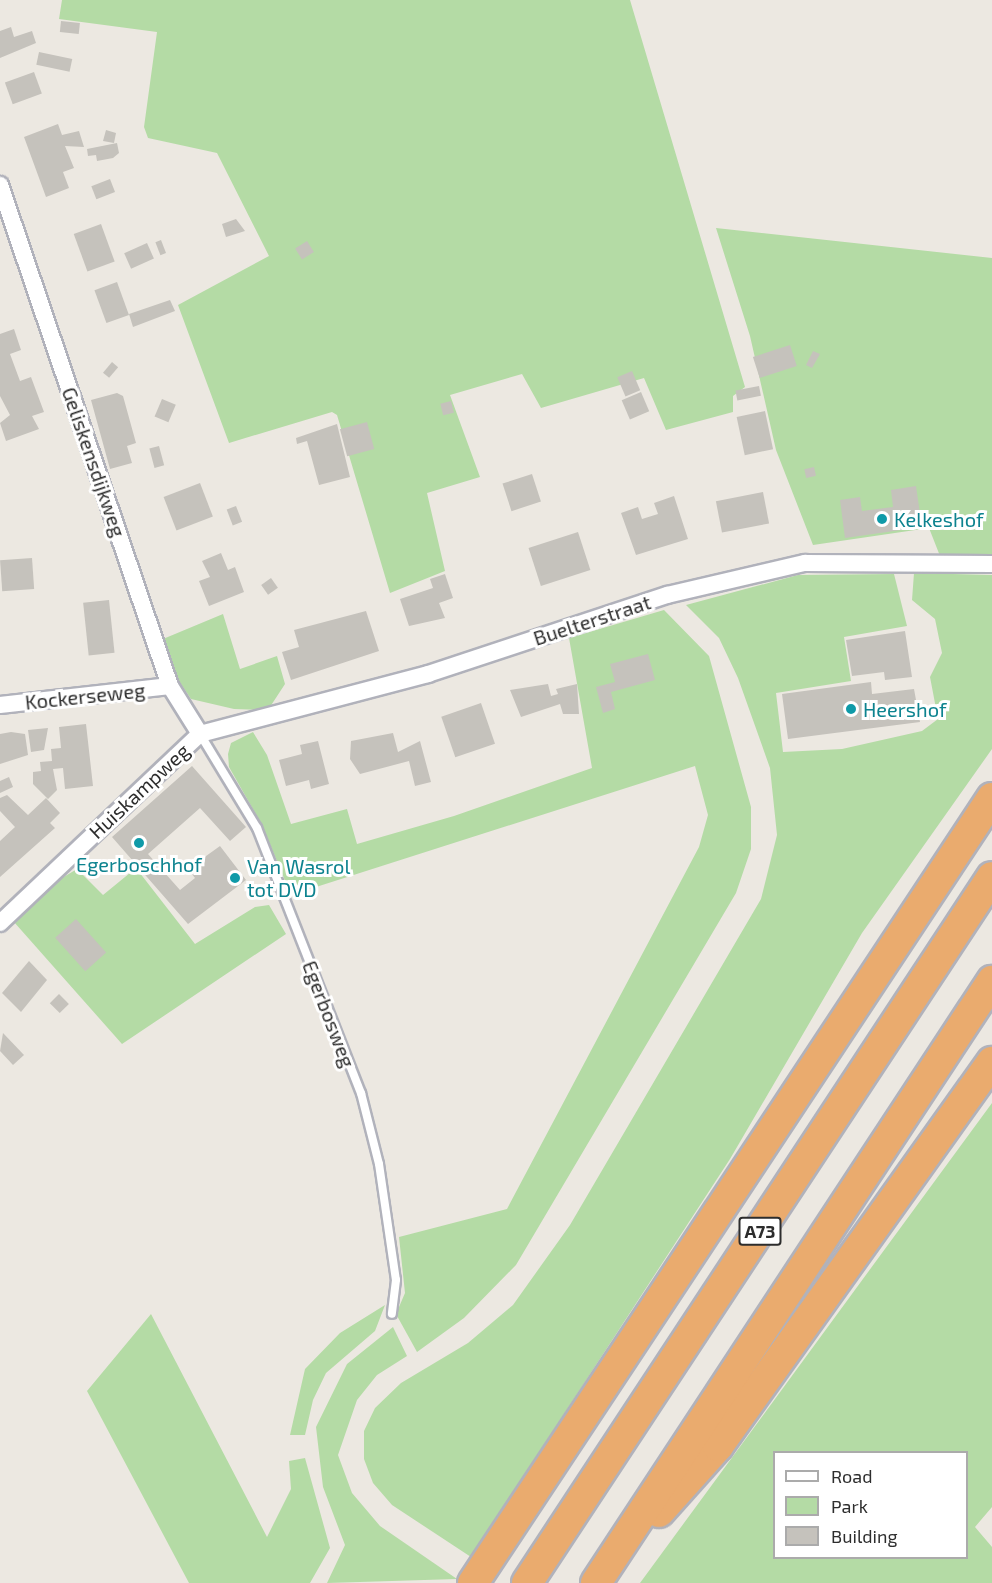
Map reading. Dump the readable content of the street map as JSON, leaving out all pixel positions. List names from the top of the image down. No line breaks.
{"streets":{"highway":["A73"],"street":["Geliskensdijkweg","Buelterstraat","Kockerseweg","Huiskampweg"],"lane":["Egerbosweg"]},"crossings":[["Geliskensdijkweg","Buelterstraat"],["Geliskensdijkweg","Kockerseweg"],["Geliskensdijkweg","Huiskampweg"],["Geliskensdijkweg","Egerbosweg"],["Buelterstraat","Huiskampweg"],["Buelterstraat","Egerbosweg"],["Huiskampweg","Egerbosweg"]],"places":["Kelkeshof","Heershof","Egerboschhof","Van Wasrol tot DVD"],"legend":["Road","Park","Building"]}
